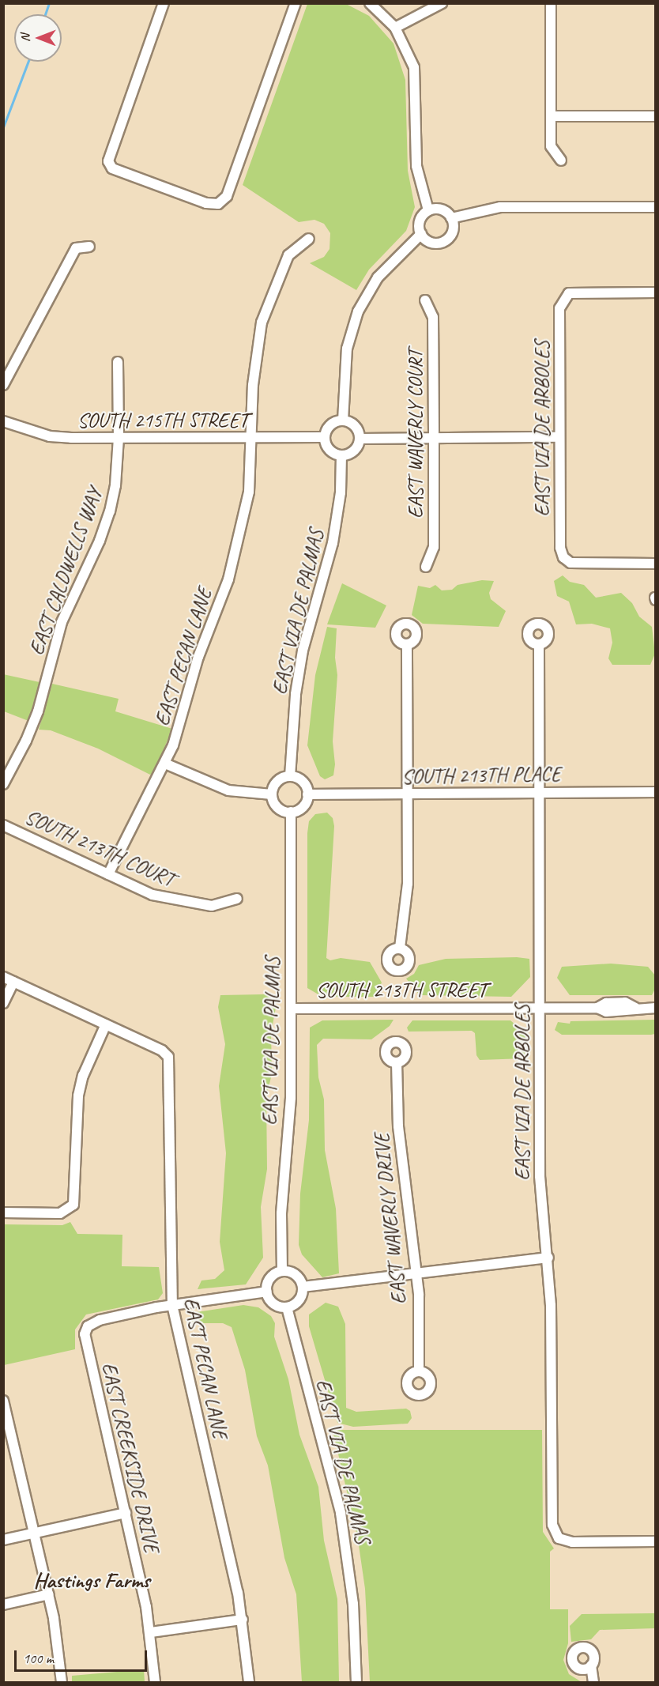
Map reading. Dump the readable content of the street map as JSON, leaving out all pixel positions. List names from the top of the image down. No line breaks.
{"streets":{"street":["SOUTH 215TH STREET","EAST VIA DE ARBOLES","EAST WAVERLY COURT","EAST CALDWELLS WAY","EAST VIA DE PALMAS","EAST PECAN LANE","SOUTH 213TH PLACE","SOUTH 213TH COURT","SOUTH 213TH STREET","EAST WAVERLY DRIVE","EAST CREEKSIDE DRIVE"]},"crossings":[["SOUTH 215TH STREET","EAST CALDWELLS WAY"],["SOUTH 215TH STREET","EAST VIA DE PALMAS"],["SOUTH 215TH STREET","EAST PECAN LANE"],["EAST VIA DE ARBOLES","SOUTH 213TH PLACE"],["EAST VIA DE ARBOLES","SOUTH 213TH STREET"],["EAST VIA DE PALMAS","SOUTH 213TH PLACE"],["EAST VIA DE PALMAS","SOUTH 213TH STREET"],["EAST PECAN LANE","SOUTH 213TH COURT"],["EAST PECAN LANE","EAST CREEKSIDE DRIVE"]],"districts":["Hastings Farms"],"scale_bar":"100 m","north":"left"}
